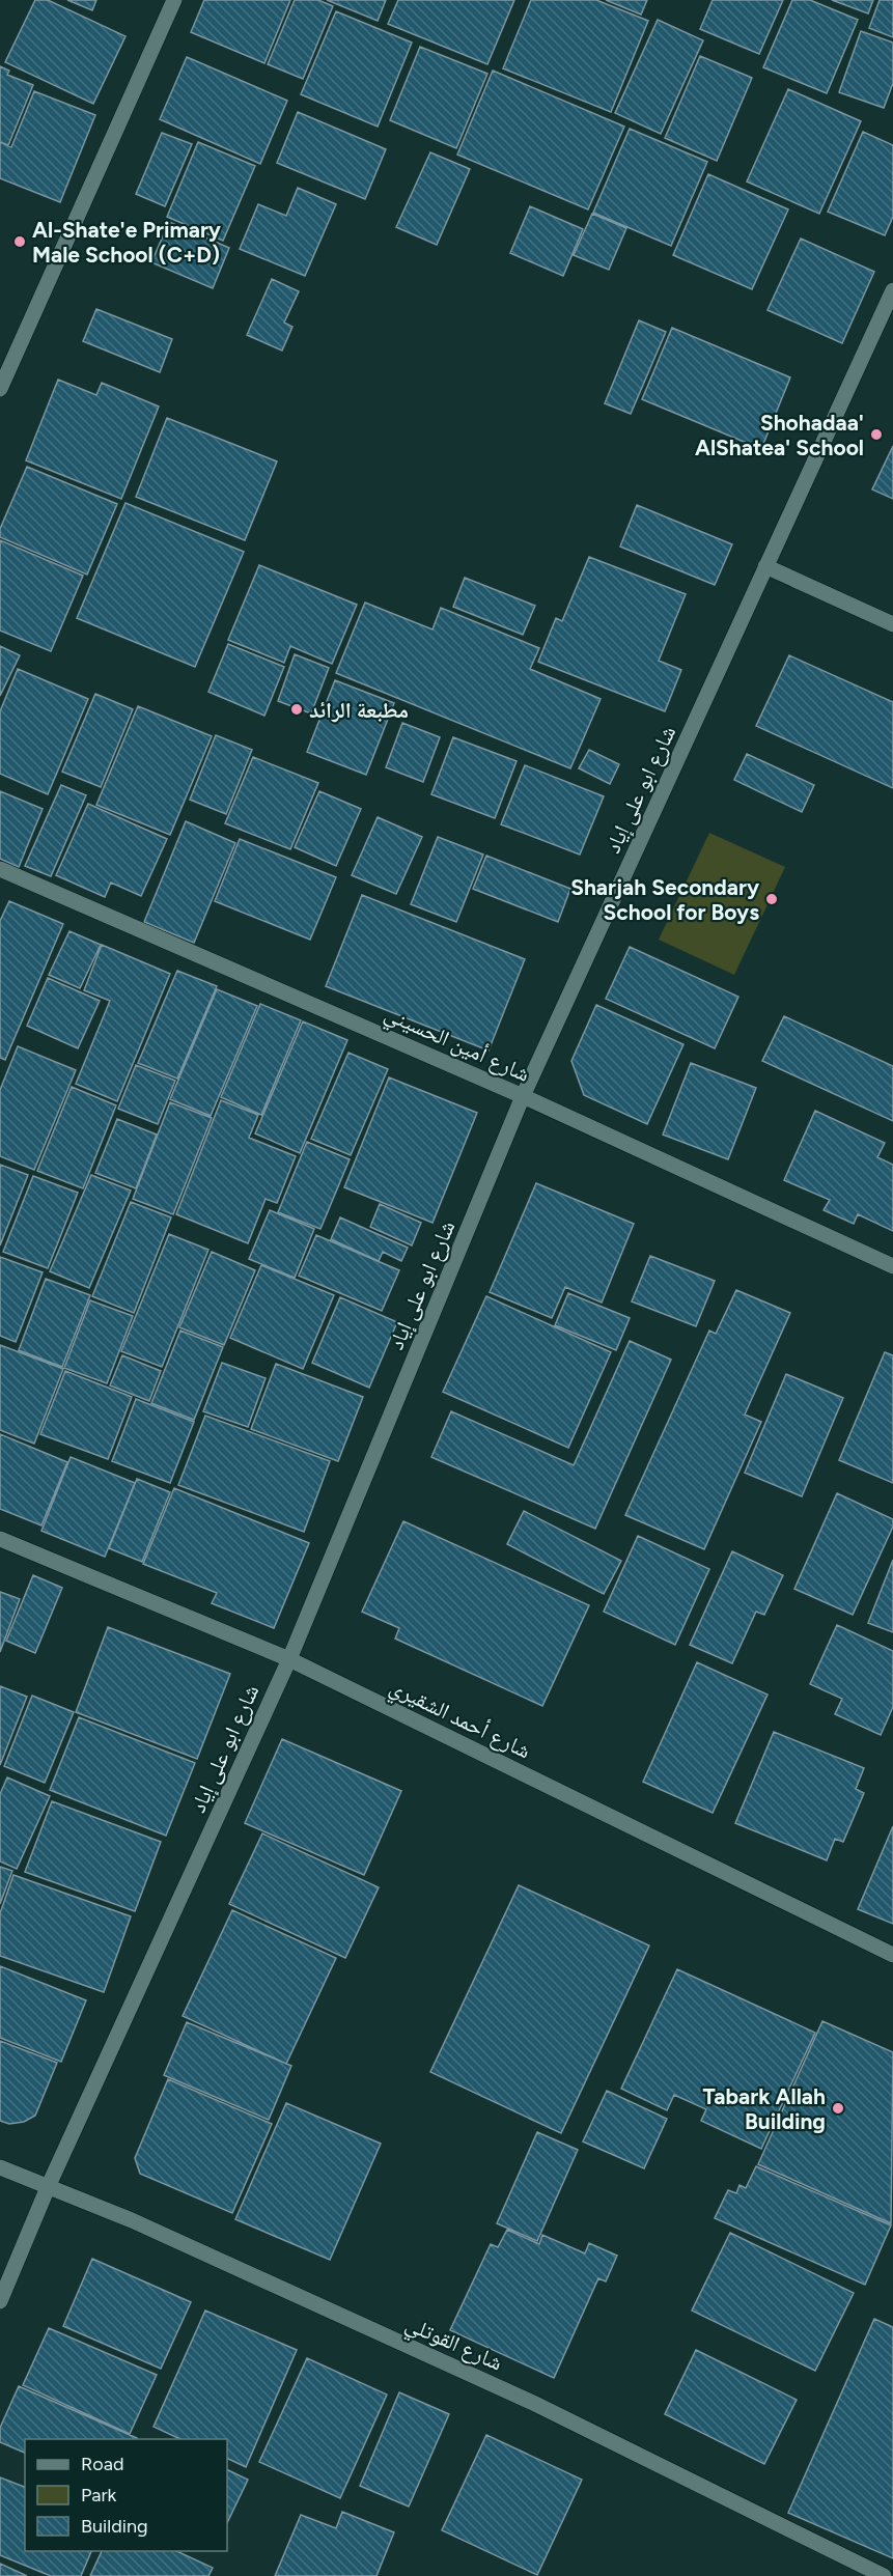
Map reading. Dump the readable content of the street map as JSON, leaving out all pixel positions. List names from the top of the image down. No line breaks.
{"streets":{"street":["شارع ابو على إياد","شارع أمين الحسيني","شارع أحمد الشقيري","شارع القوتلي"]},"crossings":[["شارع ابو على إياد","شارع أمين الحسيني"],["شارع ابو على إياد","شارع أحمد الشقيري"],["شارع ابو على إياد","شارع القوتلي"]],"places":["Al-Shate'e Primary Male School (C+D)","Shohadaa' AlShatea' School","مطبعة الرائد","Sharjah Secondary School for Boys","Tabark Allah Building"],"legend":["Road","Park","Building"]}
